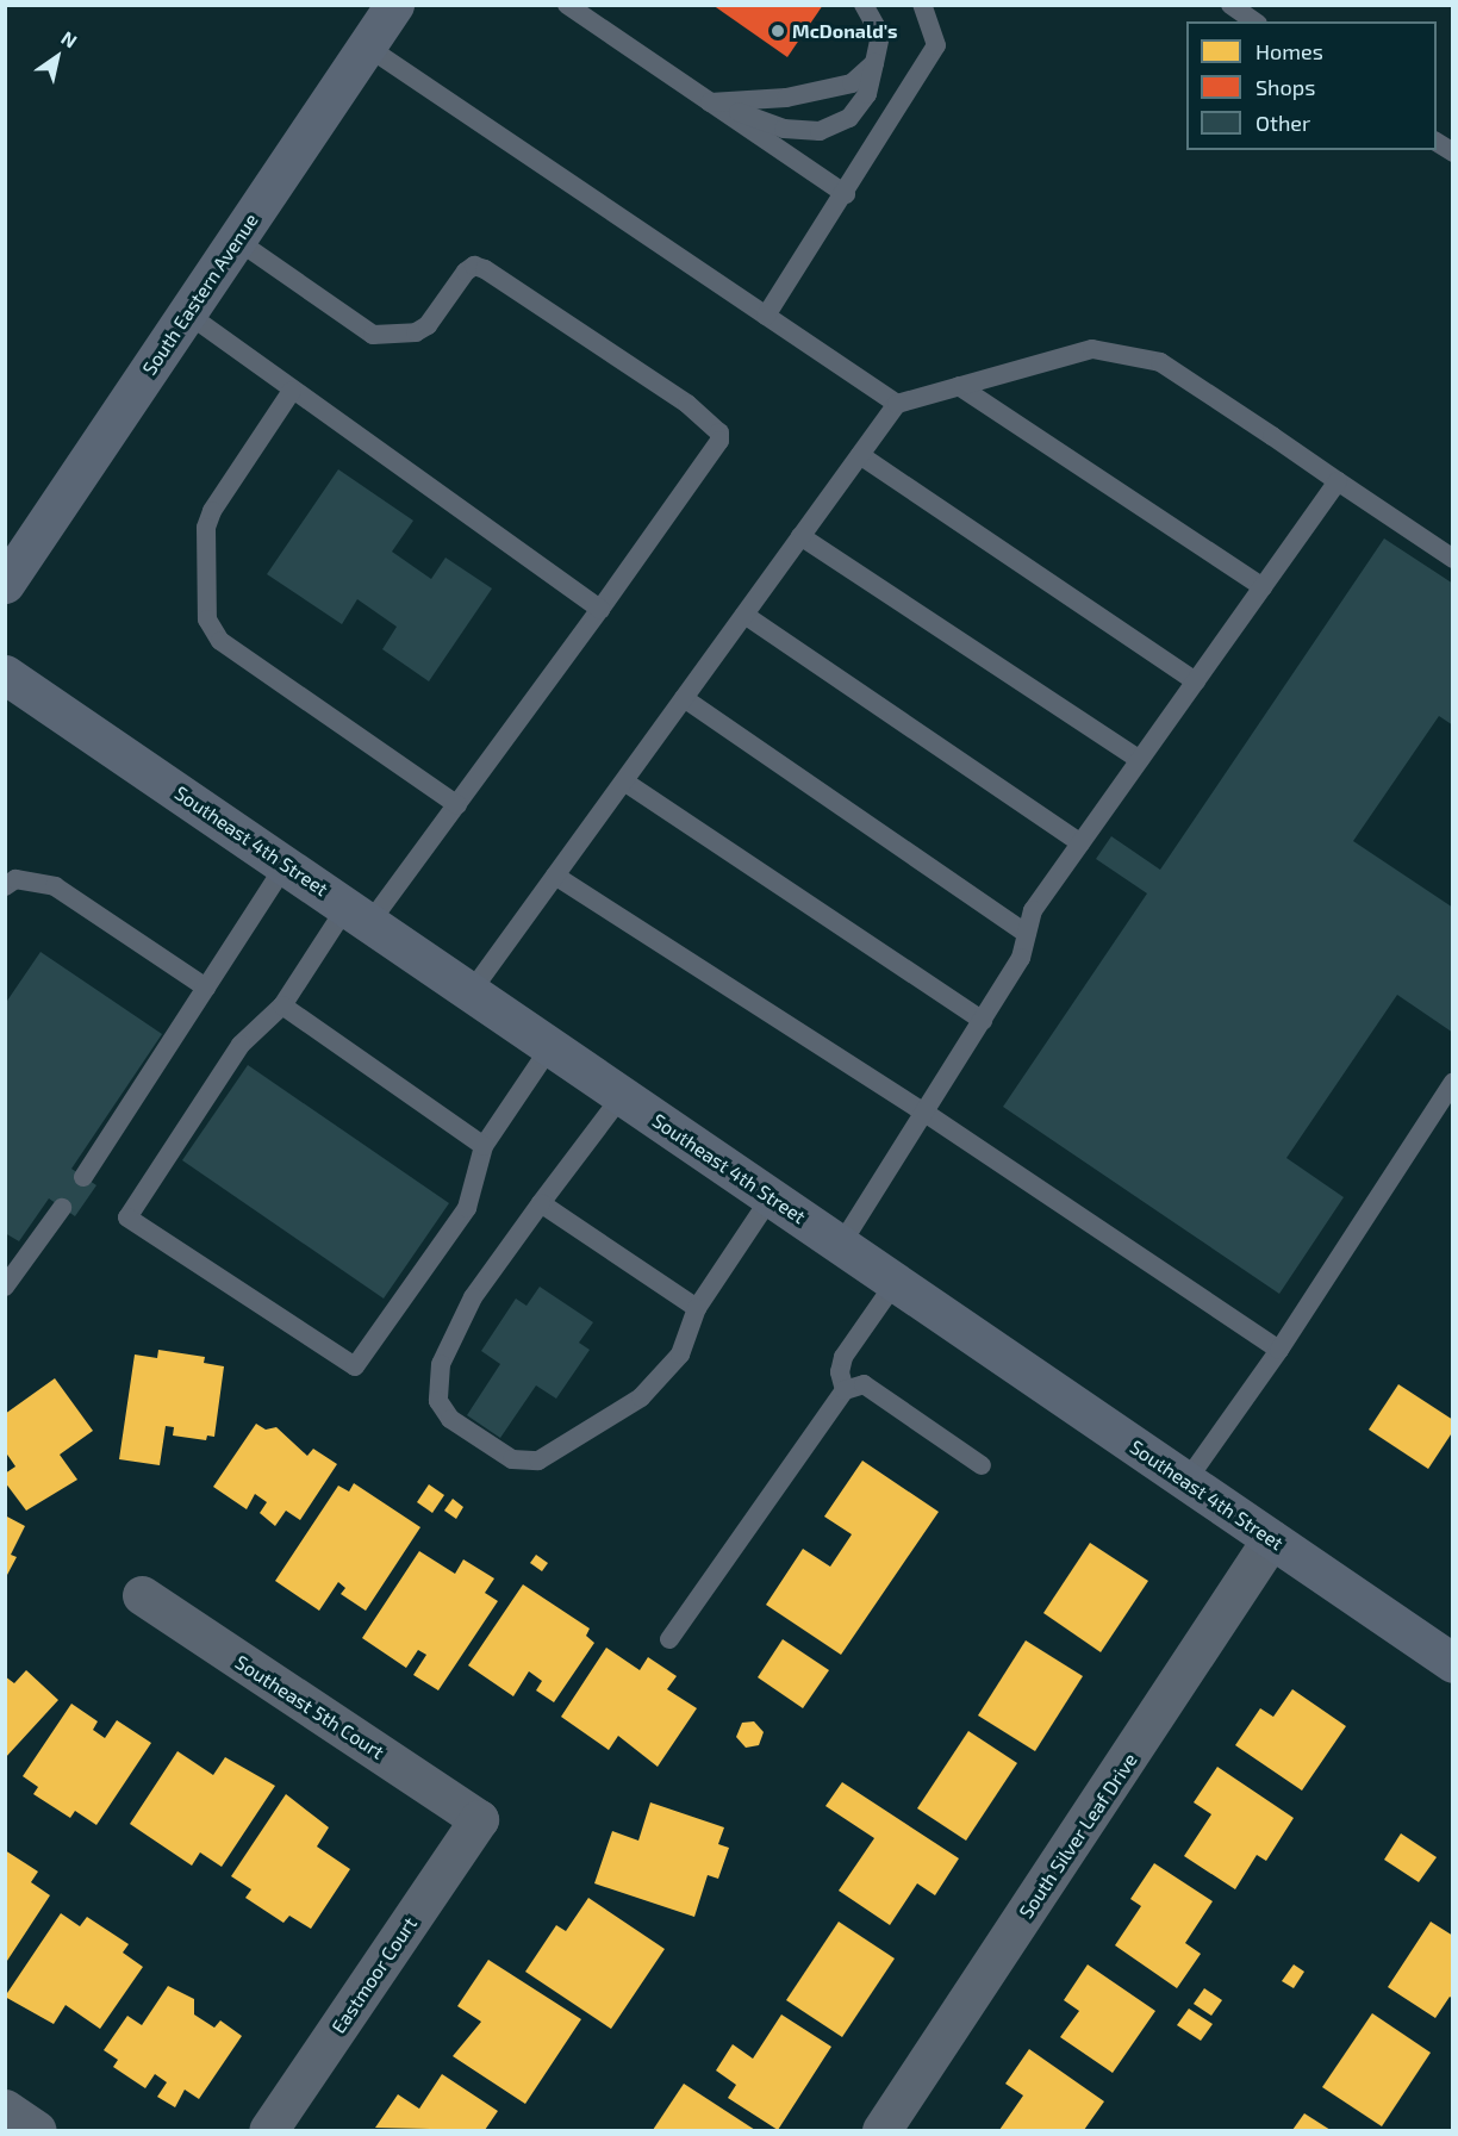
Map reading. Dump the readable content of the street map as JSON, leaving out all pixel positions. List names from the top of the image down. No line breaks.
{"streets":{"main road":["South Eastern Avenue","Southeast 4th Street"],"street":["Southeast 5th Court","South Silver Leaf Drive","Eastmoor Court"]},"crossings":[["Southeast 4th Street","South Silver Leaf Drive"],["Southeast 5th Court","Eastmoor Court"]],"places":["McDonald's"],"legend":["Homes","Shops","Other"],"north":"top right"}
